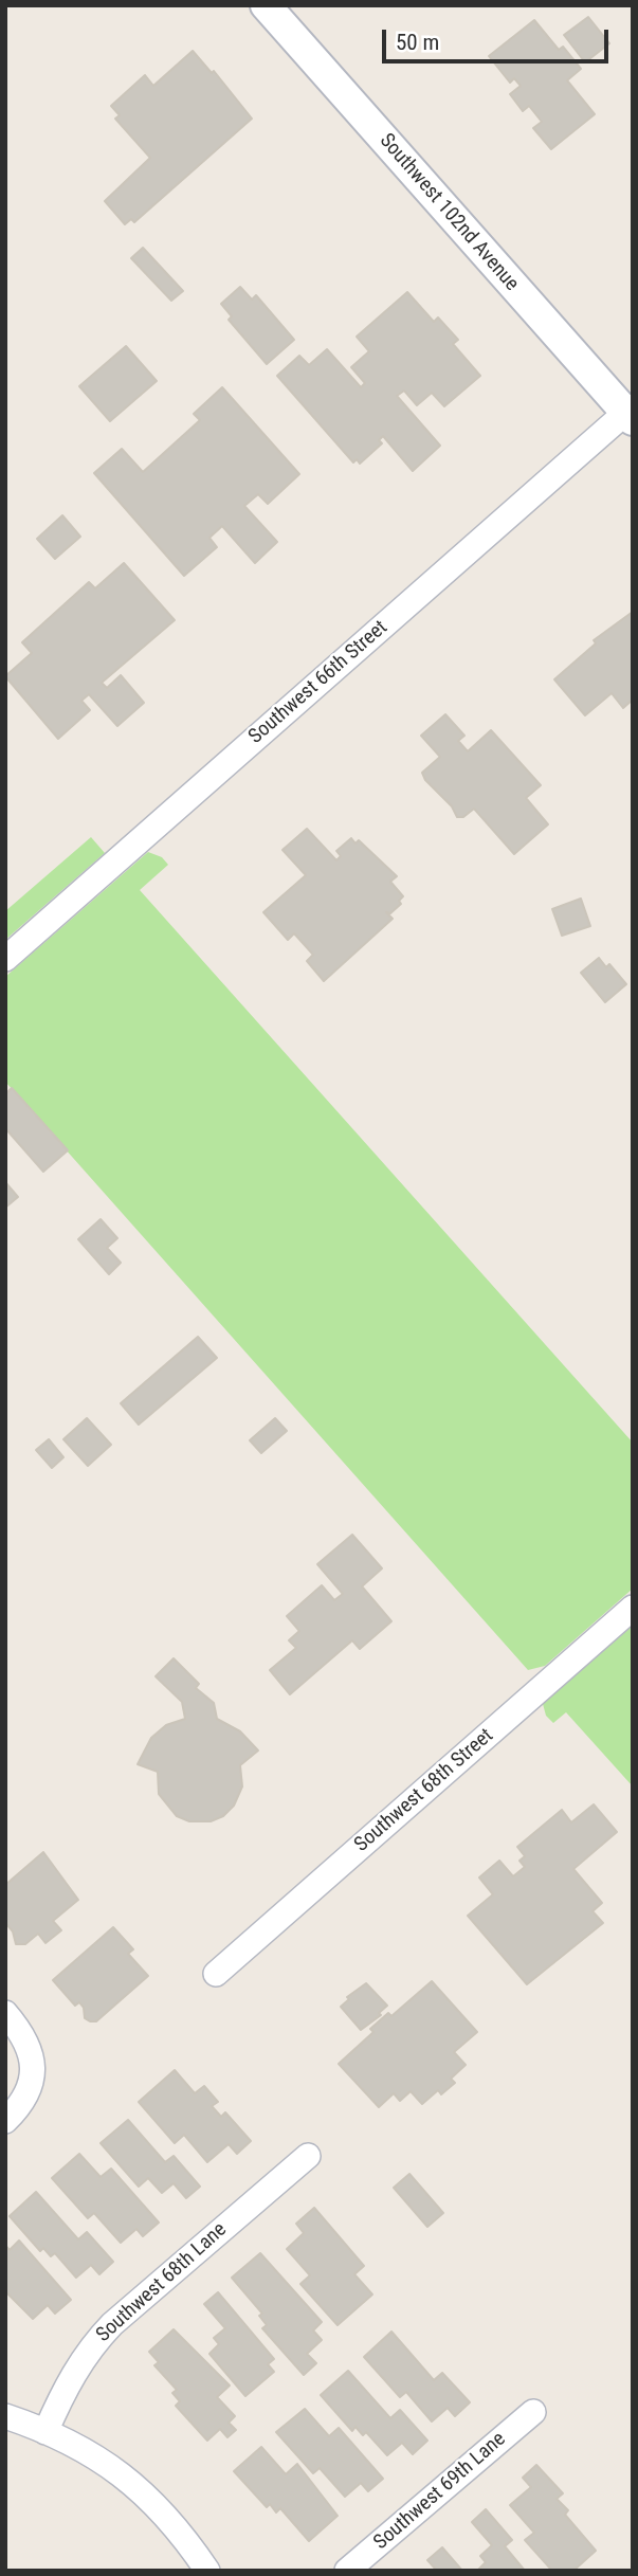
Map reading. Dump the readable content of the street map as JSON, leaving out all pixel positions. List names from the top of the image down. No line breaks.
{"streets":{"street":["Southwest 102nd Avenue","Southwest 66th Street","Southwest 68th Street","Southwest 68th Lane","Southwest 69th Lane"]},"crossings":[["Southwest 102nd Avenue","Southwest 66th Street"]],"scale_bar":"50 m"}
